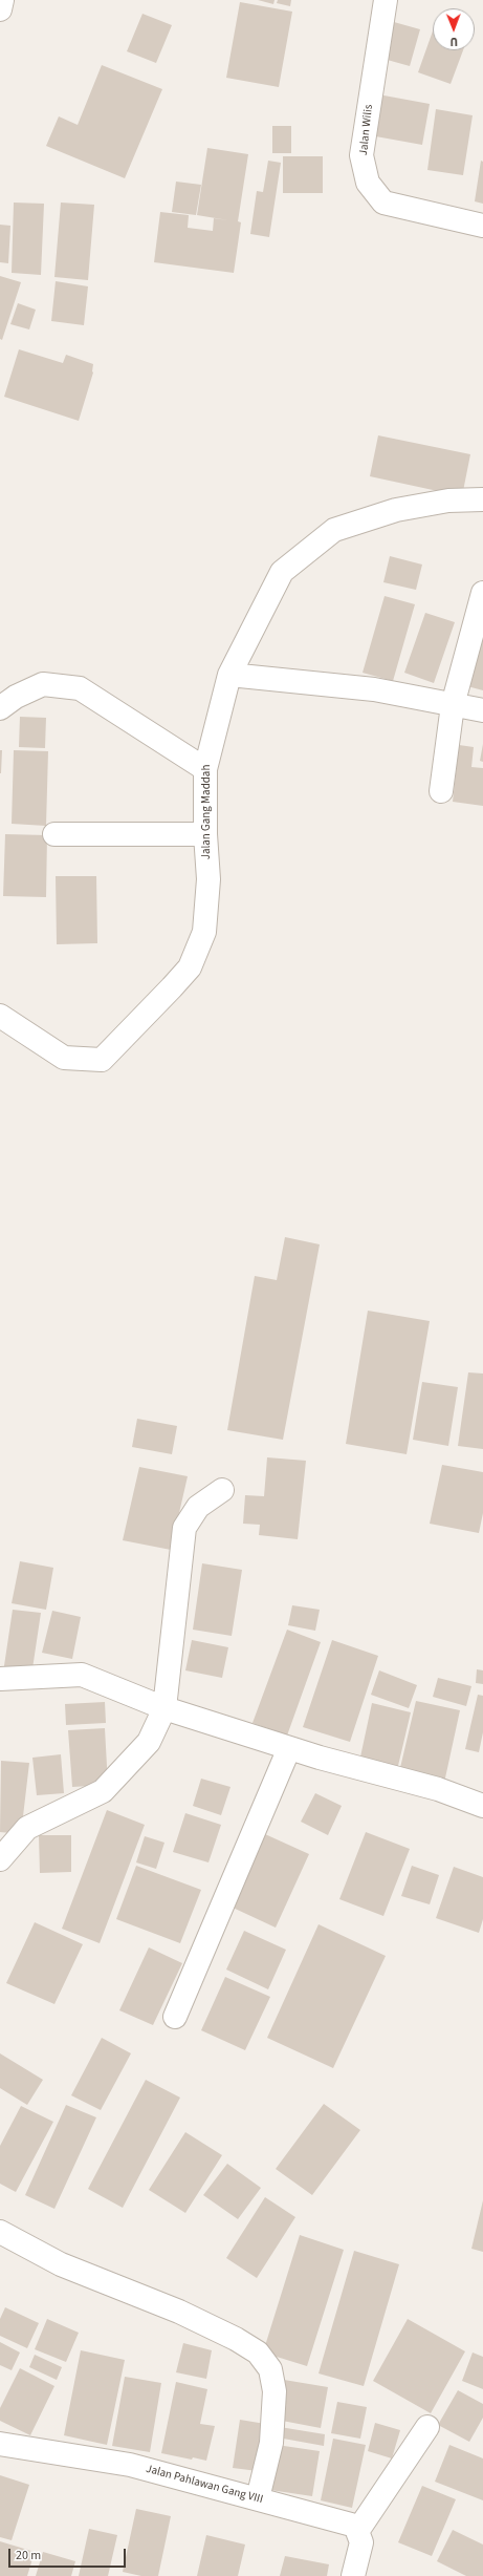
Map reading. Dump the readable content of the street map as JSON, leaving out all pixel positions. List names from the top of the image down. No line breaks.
{"streets":{"street":["Jalan Wilis","Jalan Gang Maddah","Jalan Pahlawan Gang VIII"]},"scale_bar":"20 m","north":"bottom"}
